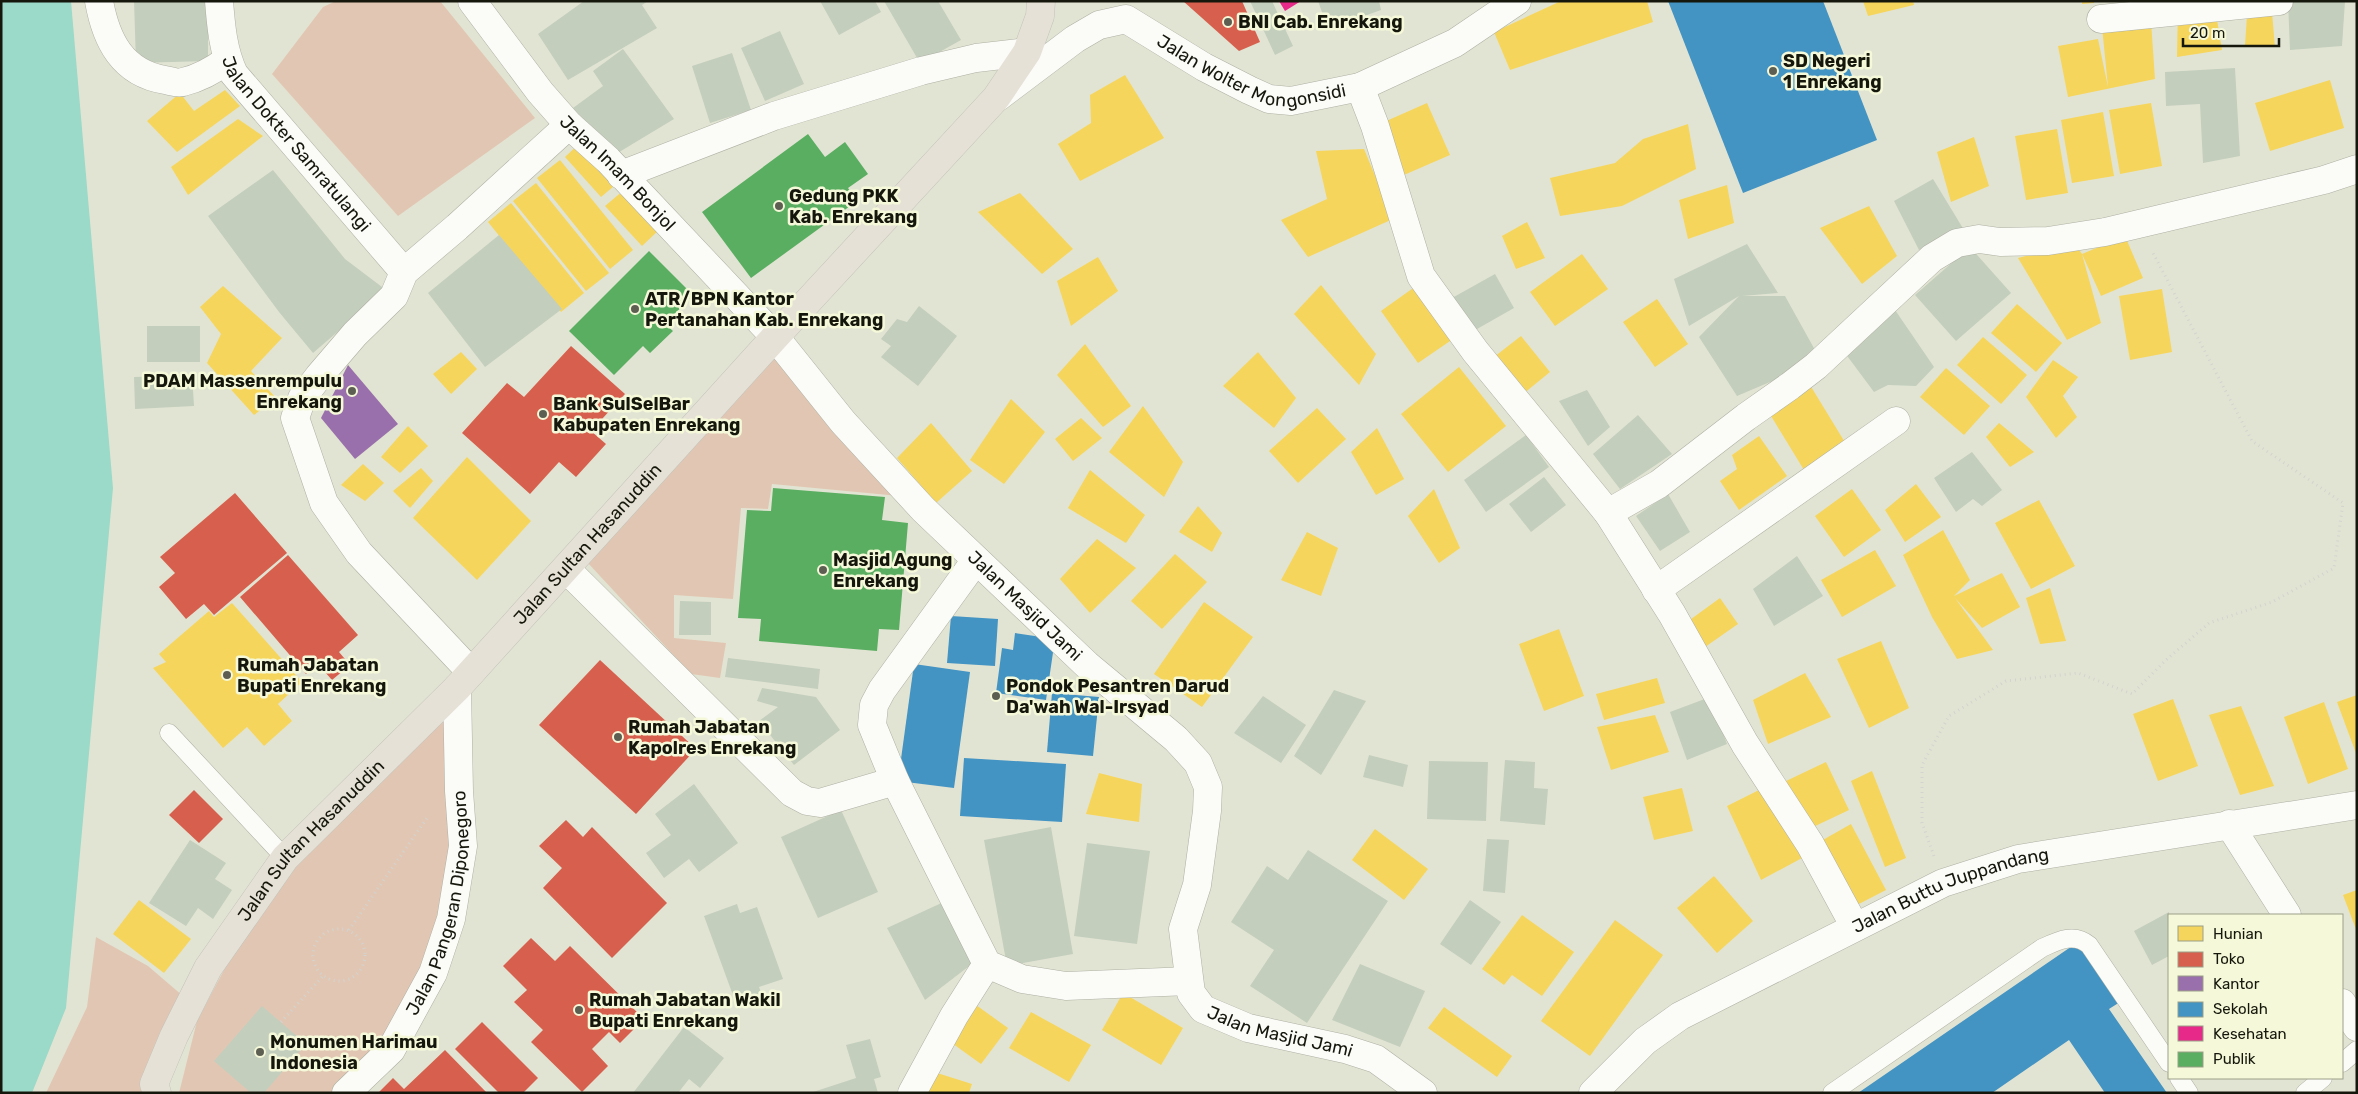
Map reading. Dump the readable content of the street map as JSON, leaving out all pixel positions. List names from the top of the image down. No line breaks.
{"streets":{"highway":["Jalan Sultan Hasanuddin"],"street":["Jalan Wolter Mongonsidi","Jalan Dokter Samratulangi","Jalan Imam Bonjol","Jalan Masjid Jami","Jalan Buttu Juppandang","Jalan Pangeran Diponegoro"]},"crossings":[["Jalan Wolter Mongonsidi","Jalan Sultan Hasanuddin"],["Jalan Imam Bonjol","Jalan Sultan Hasanuddin"],["Jalan Imam Bonjol","Jalan Masjid Jami"],["Jalan Sultan Hasanuddin","Jalan Masjid Jami"],["Jalan Sultan Hasanuddin","Jalan Pangeran Diponegoro"]],"places":["BNI Cab. Enrekang","SD Negeri 1 Enrekang","Gedung PKK Kab. Enrekang","ATR/BPN Kantor Pertanahan Kab. Enrekang","PDAM Massenrempulu Enrekang","Bank SulSelBar Kabupaten Enrekang","Masjid Agung Enrekang","Rumah Jabatan Bupati Enrekang","Pondok Pesantren Darud Da'wah Wal-Irsyad","Rumah Jabatan Kapolres Enrekang","Rumah Jabatan Wakil Bupati Enrekang","Monumen Harimau Indonesia"],"legend":["Hunian","Toko","Kantor","Sekolah","Kesehatan","Publik"],"scale_bar":"20 m"}
